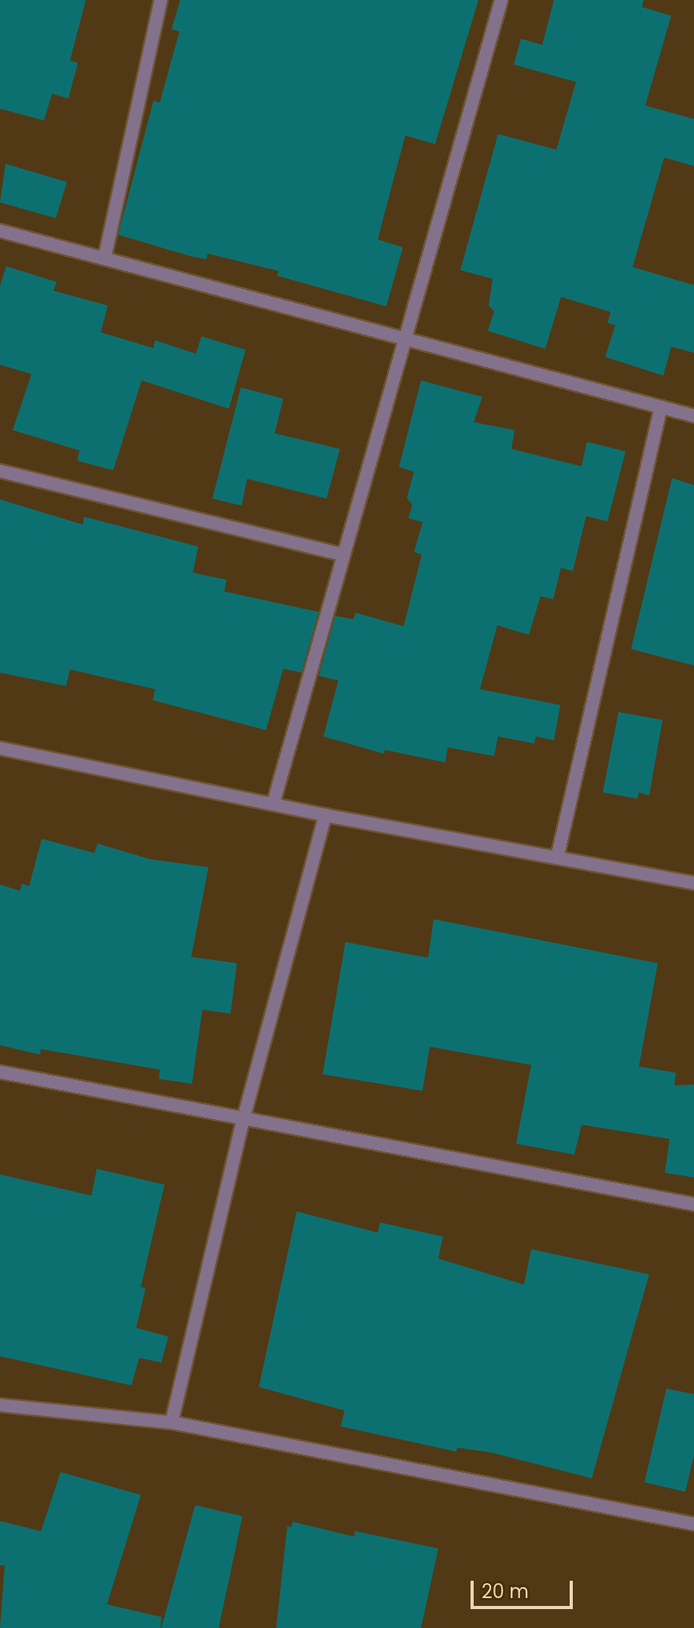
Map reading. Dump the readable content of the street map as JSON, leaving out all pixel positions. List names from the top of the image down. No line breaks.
{"scale_bar":"20 m"}
